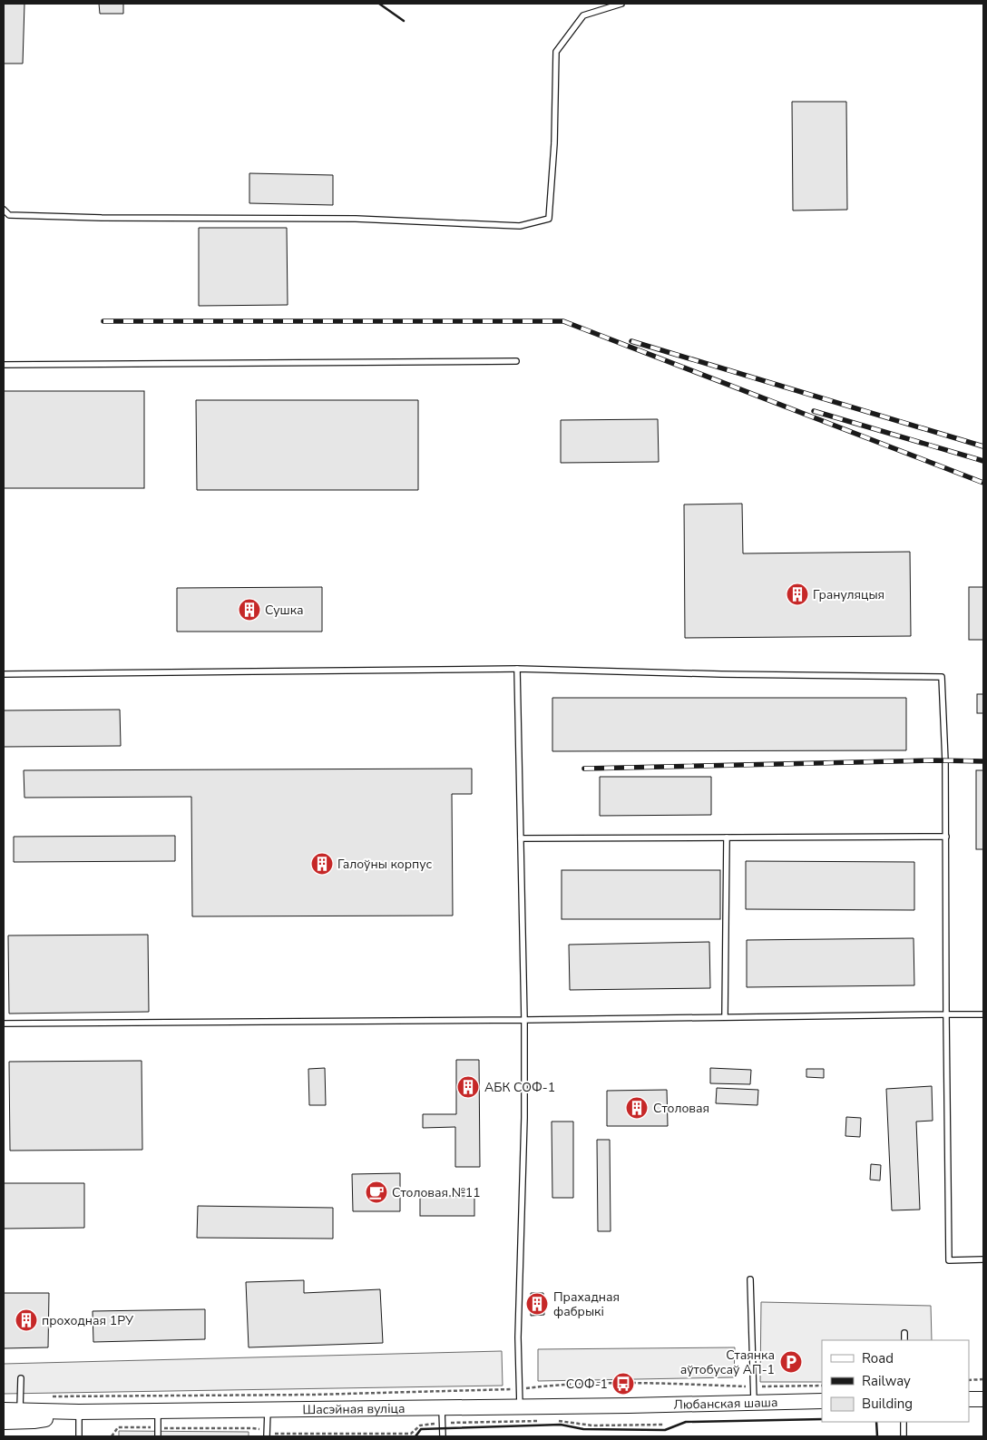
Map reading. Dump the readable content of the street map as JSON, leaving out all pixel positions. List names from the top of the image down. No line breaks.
{"streets":{"main road":["Любанская шаша","Шасэйная вуліца"]},"crossings":[["Любанская шаша","Шасэйная вуліца"]],"places":{"building":["Грануляцыя","Сушка","Галоўны корпус","АБК СОФ-1","Столовая","Прахадная фабрыкі","проходная 1РУ"],"cafe":["Столовая №11"],"parking":["Стаянка аўтобусаў АП-1"],"bus stop":["СОФ-1"]},"legend":["Road","Railway","Building"]}
